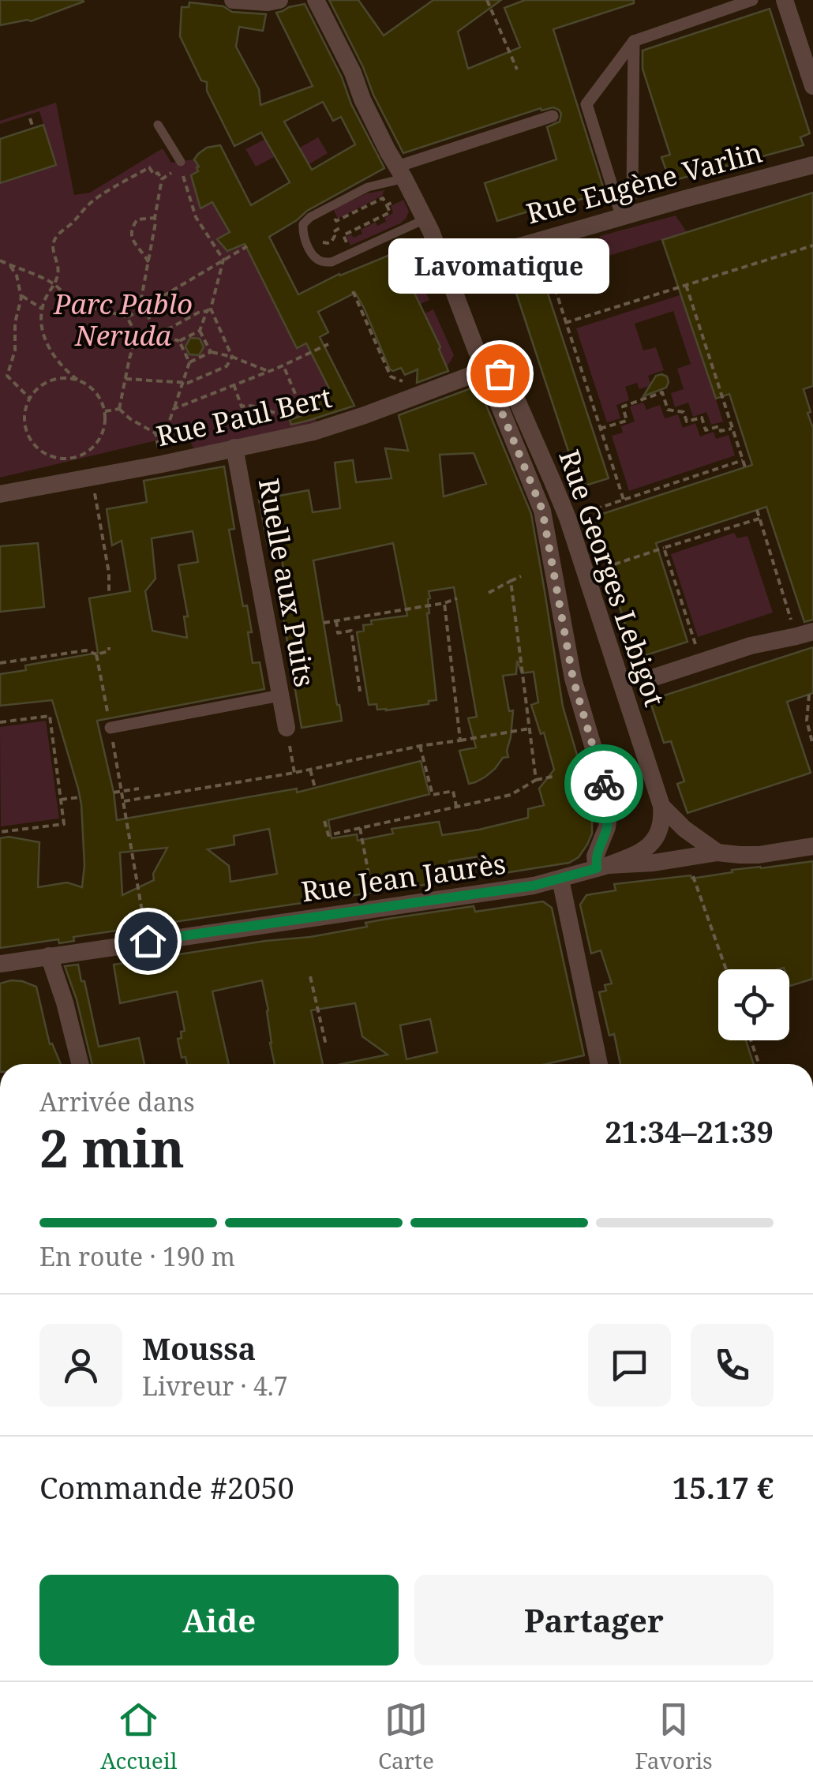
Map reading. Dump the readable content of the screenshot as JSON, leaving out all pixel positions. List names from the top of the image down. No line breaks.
{"streets":{"street":["Rue Eugène Varlin","Rue Paul Bert","Rue Georges Lebigot","Ruelle aux Puits","Rue Jean Jaurès"]},"crossings":[["Rue Eugène Varlin","Rue Georges Lebigot"],["Rue Paul Bert","Rue Georges Lebigot"],["Rue Paul Bert","Ruelle aux Puits"],["Rue Georges Lebigot","Rue Jean Jaurès"]],"parks":["Parc Pablo Neruda"],"places":["Lavomatique"],"page":{"bubble":"Lavomatique","heading":["2 min","Arrivée dans","21:34–21:39"],"panel":["Moussa","Livreur · 4.7","Commande #2050","15.17 €"],"bar":"En route · 190 m","buttons":["Aide","Partager"],"tabs":["Accueil","Carte","Favoris"]}}
